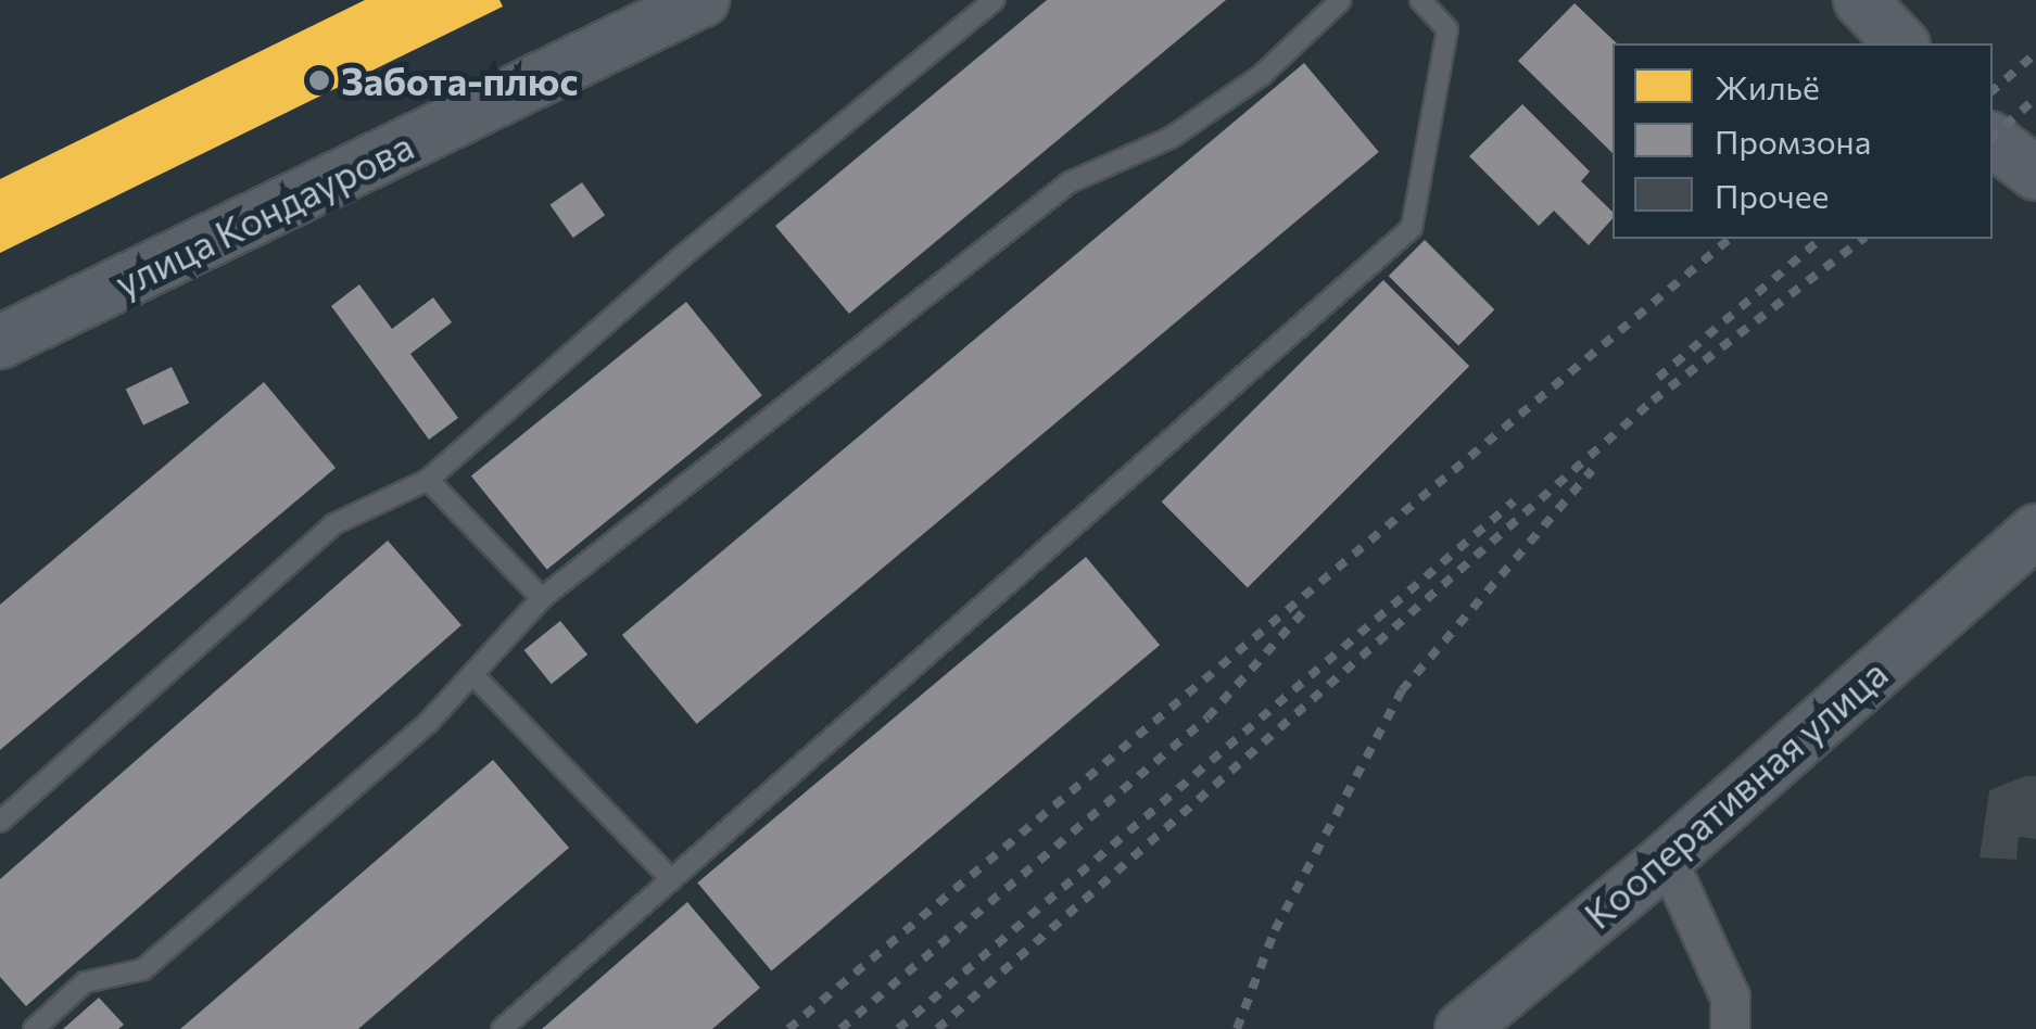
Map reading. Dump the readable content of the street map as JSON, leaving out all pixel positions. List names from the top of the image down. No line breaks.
{"streets":{"main road":["улица Кондаурова","Кооперативная улица"]},"places":["Забота-плюс"],"legend":["Жильё","Промзона","Прочее"]}
